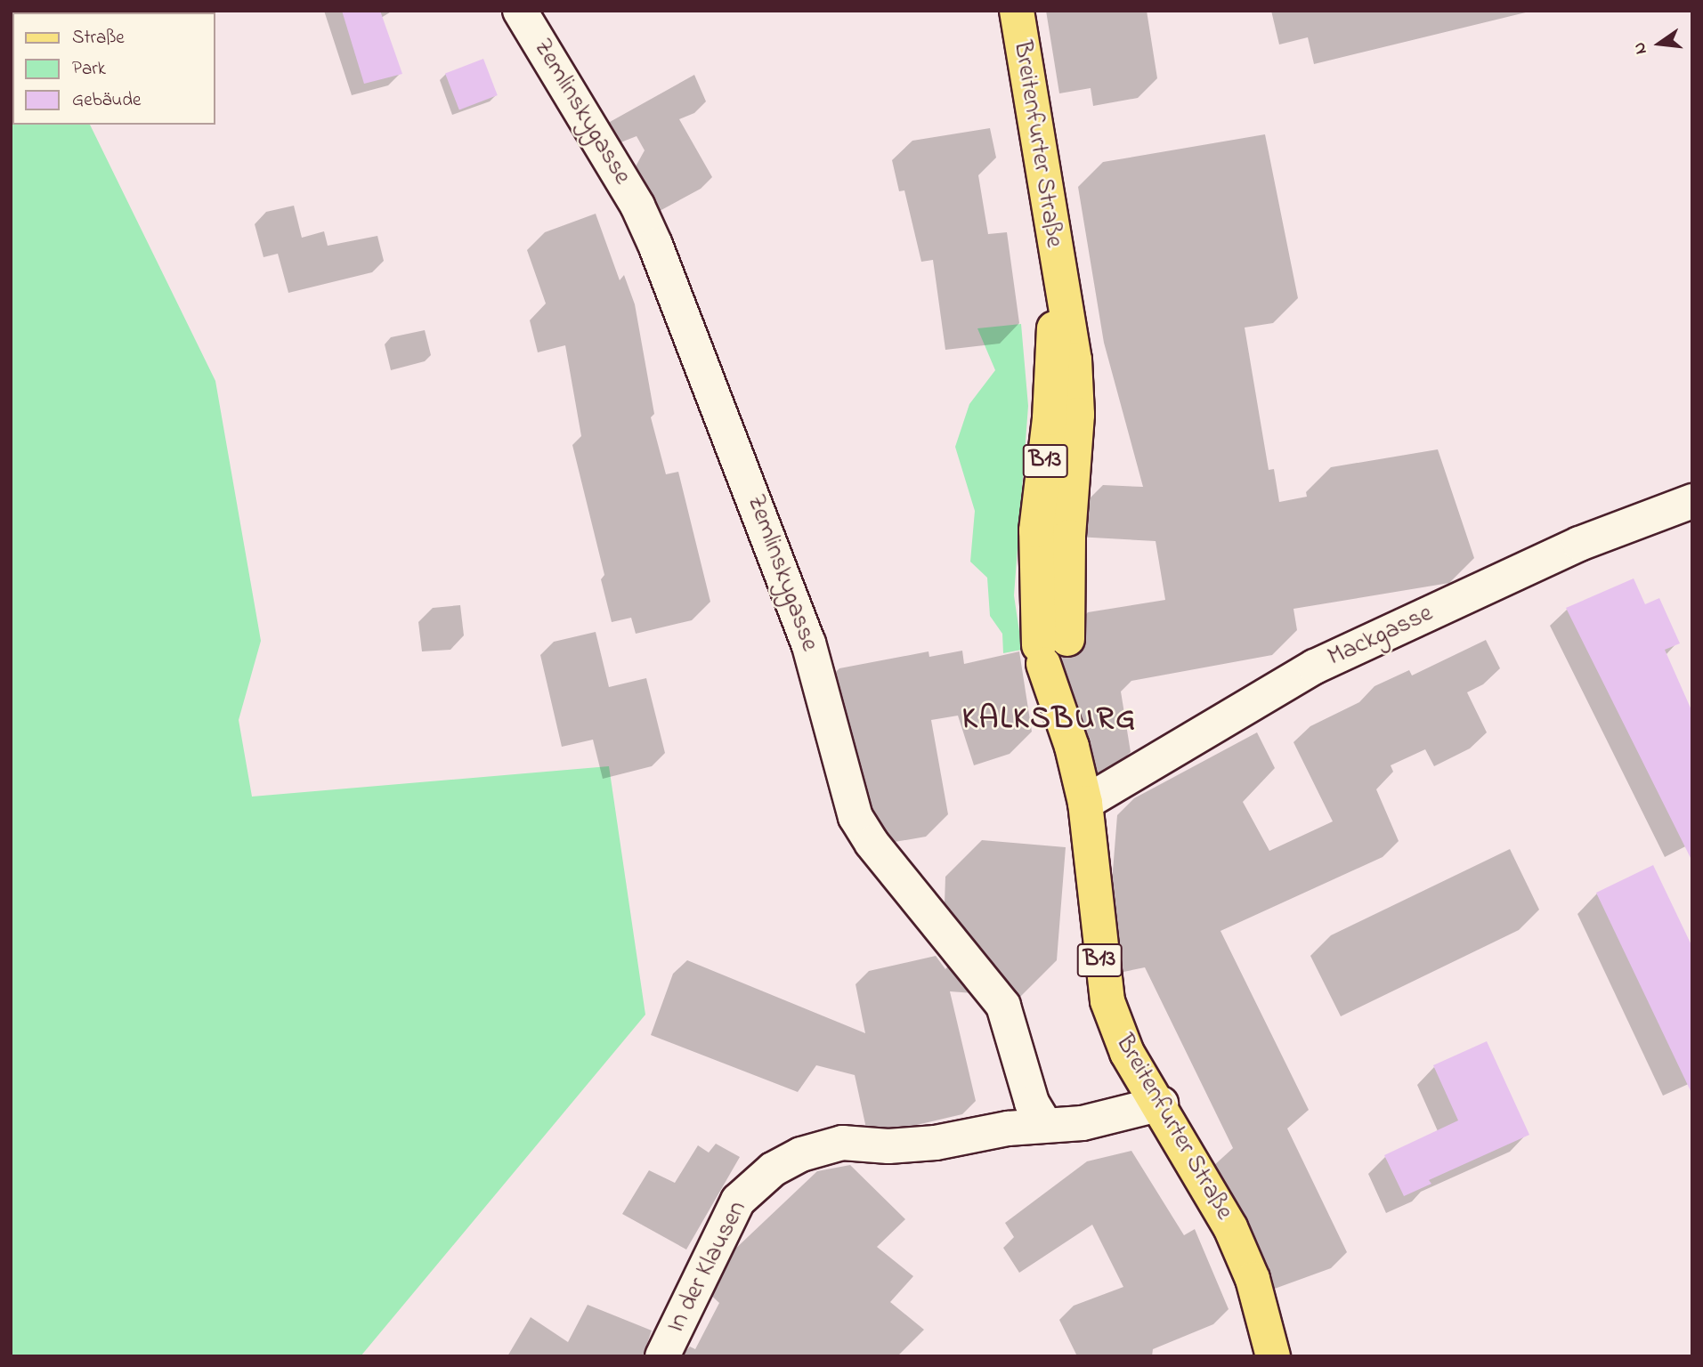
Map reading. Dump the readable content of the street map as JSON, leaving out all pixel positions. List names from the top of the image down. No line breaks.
{"streets":{"main road":["Breitenfurter Straße","B13"],"street":["Zemlinskygasse","Mackgasse","In der Klausen"]},"crossings":[["Zemlinskygasse","In der Klausen"],["Breitenfurter Straße","Mackgasse"],["Breitenfurter Straße","In der Klausen"]],"districts":["KALKSBURG"],"legend":["Straße","Park","Gebäude"],"north":"left"}
